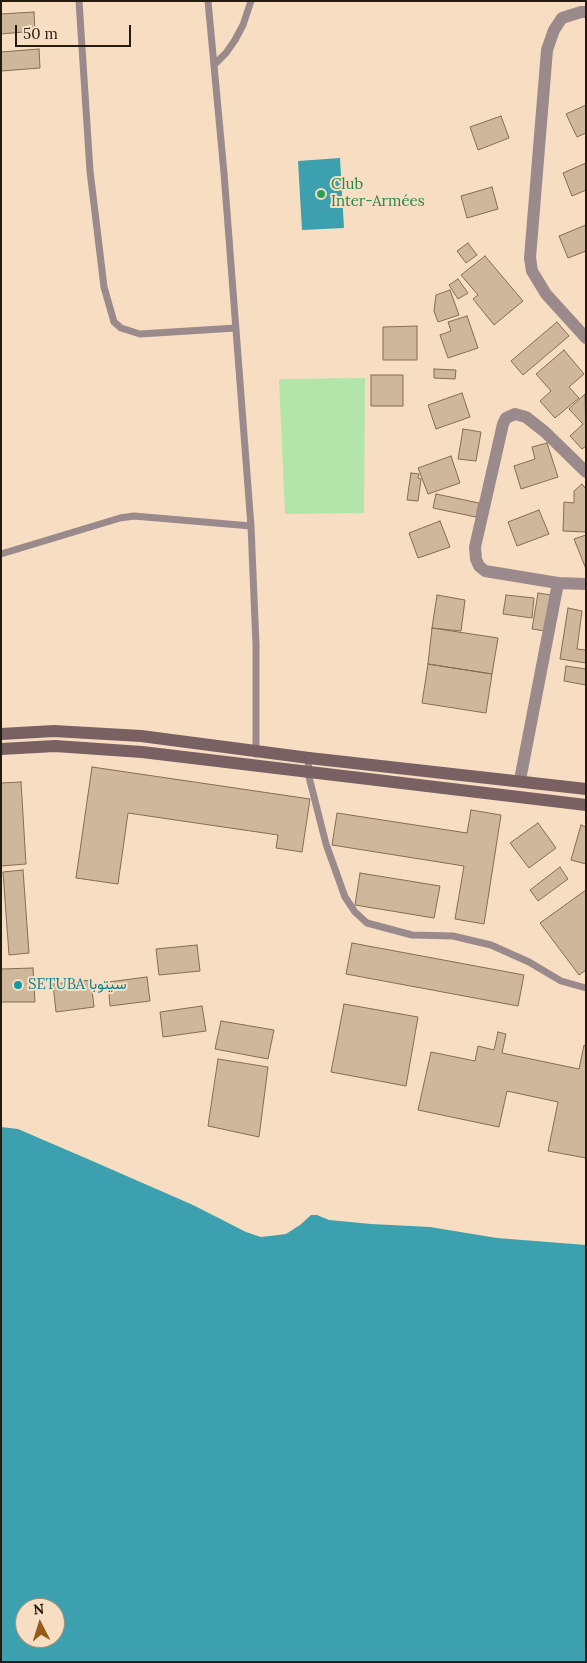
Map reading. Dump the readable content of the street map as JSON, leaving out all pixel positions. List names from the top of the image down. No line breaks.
{"places":["Club Inter-Armées","SETUBA سيتوبا"],"scale_bar":"50 m","north":"top"}
